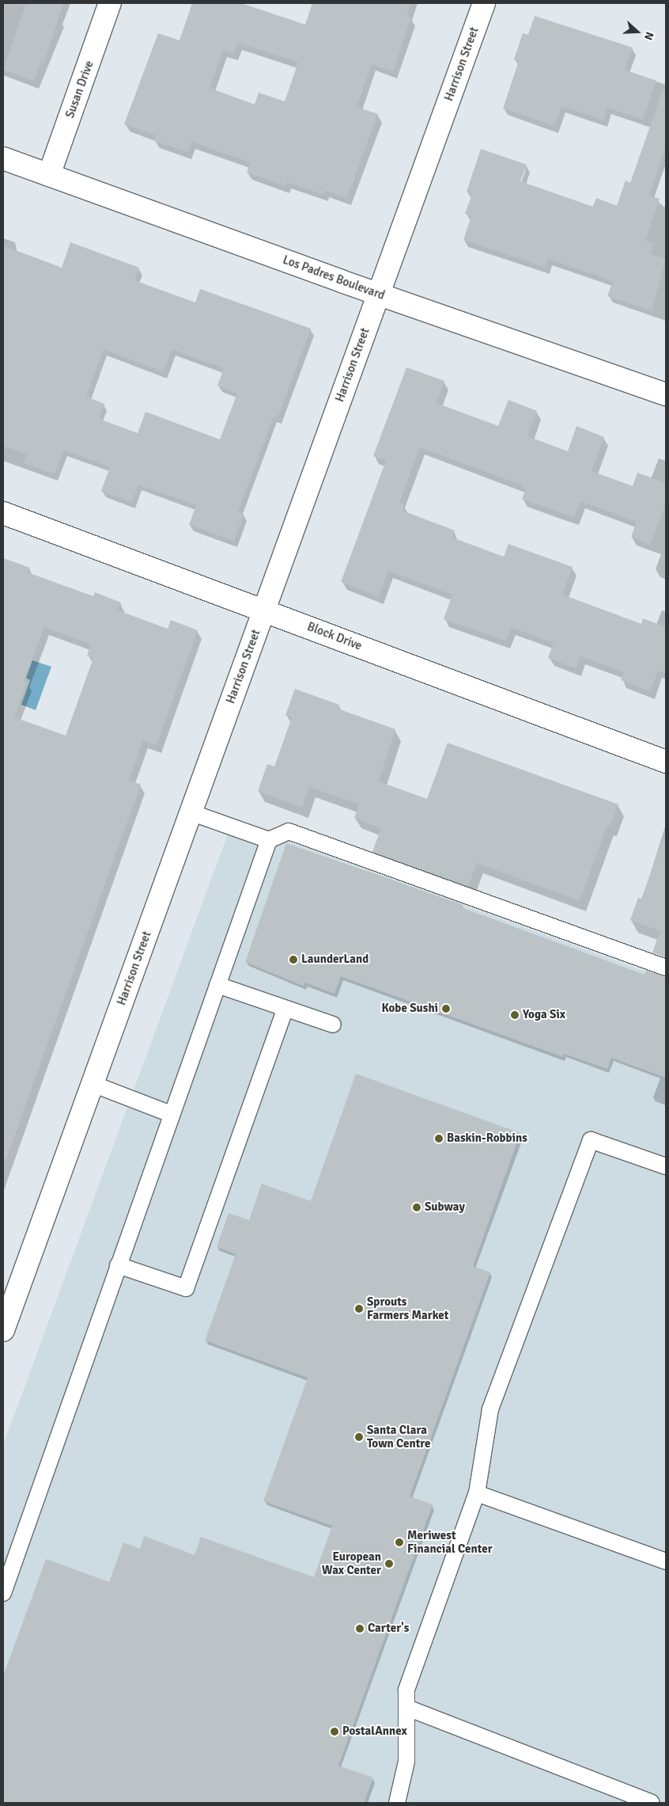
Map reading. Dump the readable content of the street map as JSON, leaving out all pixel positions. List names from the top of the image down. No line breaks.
{"streets":{"street":["Harrison Street","Susan Drive","Los Padres Boulevard","Block Drive"]},"crossings":[["Harrison Street","Los Padres Boulevard"],["Harrison Street","Block Drive"],["Susan Drive","Los Padres Boulevard"]],"places":["LaunderLand","Kobe Sushi","Yoga Six","Baskin-Robbins","Subway","Sprouts Farmers Market","Santa Clara Town Centre","Meriwest Financial Center","European Wax Center","Carter's","PostalAnnex"],"north":"right"}
